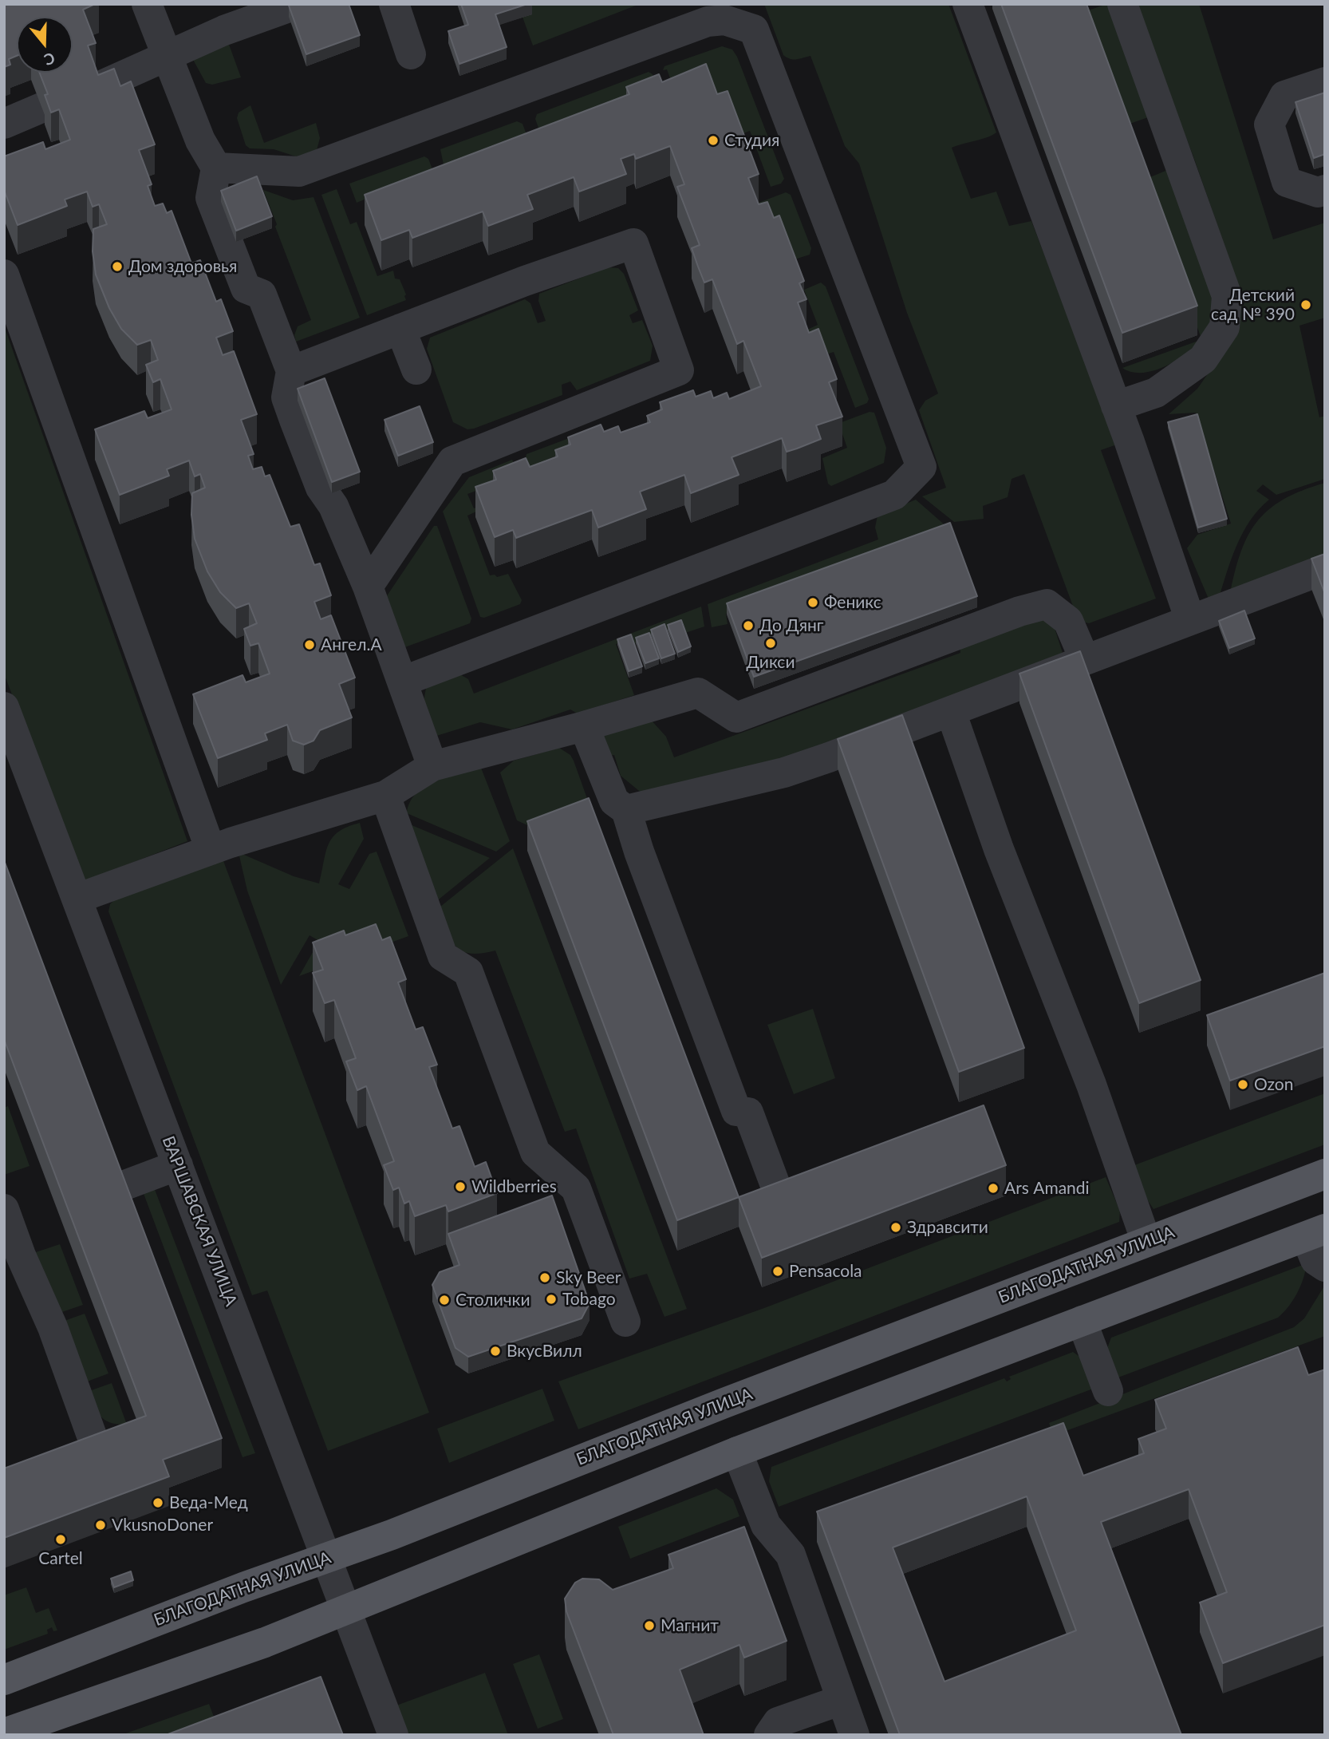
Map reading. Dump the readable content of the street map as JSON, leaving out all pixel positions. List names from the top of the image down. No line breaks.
{"streets":{"main road":["БЛАГОДАТНАЯ УЛИЦА"],"street":["ВАРШАВСКАЯ УЛИЦА"]},"crossings":[["ВАРШАВСКАЯ УЛИЦА","БЛАГОДАТНАЯ УЛИЦА"]],"places":["Студия","Дом здоровья","Детский сад № 390","Феникс","До Дянг","Дикси","Ангел.А","Ozon","Wildberries","Ars Amandi","Здравсити","Pensacola","Sky Beer","Tobago","Столички","ВкусВилл","Веда-Мед","VkusnoDoner","Cartel","Магнит"],"north":"bottom"}
